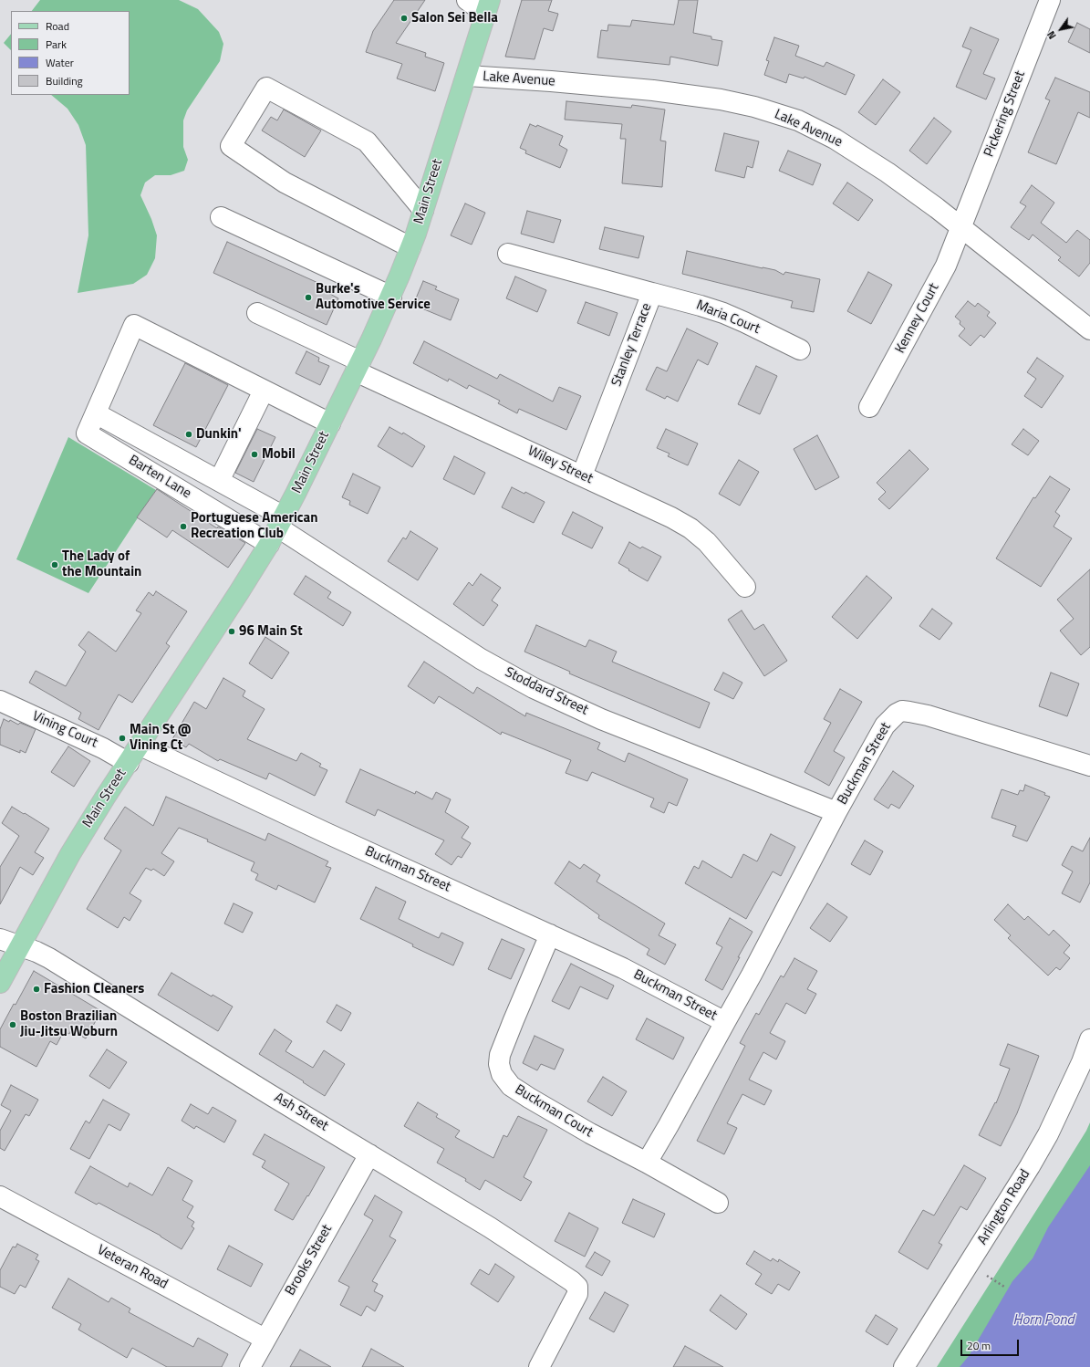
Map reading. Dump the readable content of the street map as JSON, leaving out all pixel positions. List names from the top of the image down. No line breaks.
{"streets":{"main road":["Main Street"],"street":["Lake Avenue","Pickering Street","Maria Court","Kenney Court","Stanley Terrace","Wiley Street","Barten Lane","Stoddard Street","Vining Court","Buckman Street","Buckman Court","Ash Street","Arlington Road","Brooks Street","Veteran Road"]},"crossings":[["Lake Avenue","Pickering Street"],["Lake Avenue","Main Street"],["Lake Avenue","Kenney Court"],["Pickering Street","Kenney Court"],["Main Street","Wiley Street"],["Main Street","Barten Lane"],["Main Street","Stoddard Street"],["Main Street","Vining Court"],["Main Street","Buckman Street"],["Main Street","Ash Street"],["Maria Court","Stanley Terrace"],["Stanley Terrace","Wiley Street"],["Barten Lane","Stoddard Street"],["Stoddard Street","Buckman Street"],["Buckman Street","Buckman Court"],["Ash Street","Brooks Street"],["Brooks Street","Veteran Road"]],"water":["Horn Pond"],"places":["Salon Sei Bella","Burke's Automotive Service","Dunkin'","Mobil","Portuguese American Recreation Club","The Lady of the Mountain","96 Main St","Main St @ Vining Ct","Fashion Cleaners","Boston Brazilian Jiu-Jitsu Woburn"],"legend":["Road","Park","Water","Building"],"scale_bar":"20 m","north":"bottom left"}
